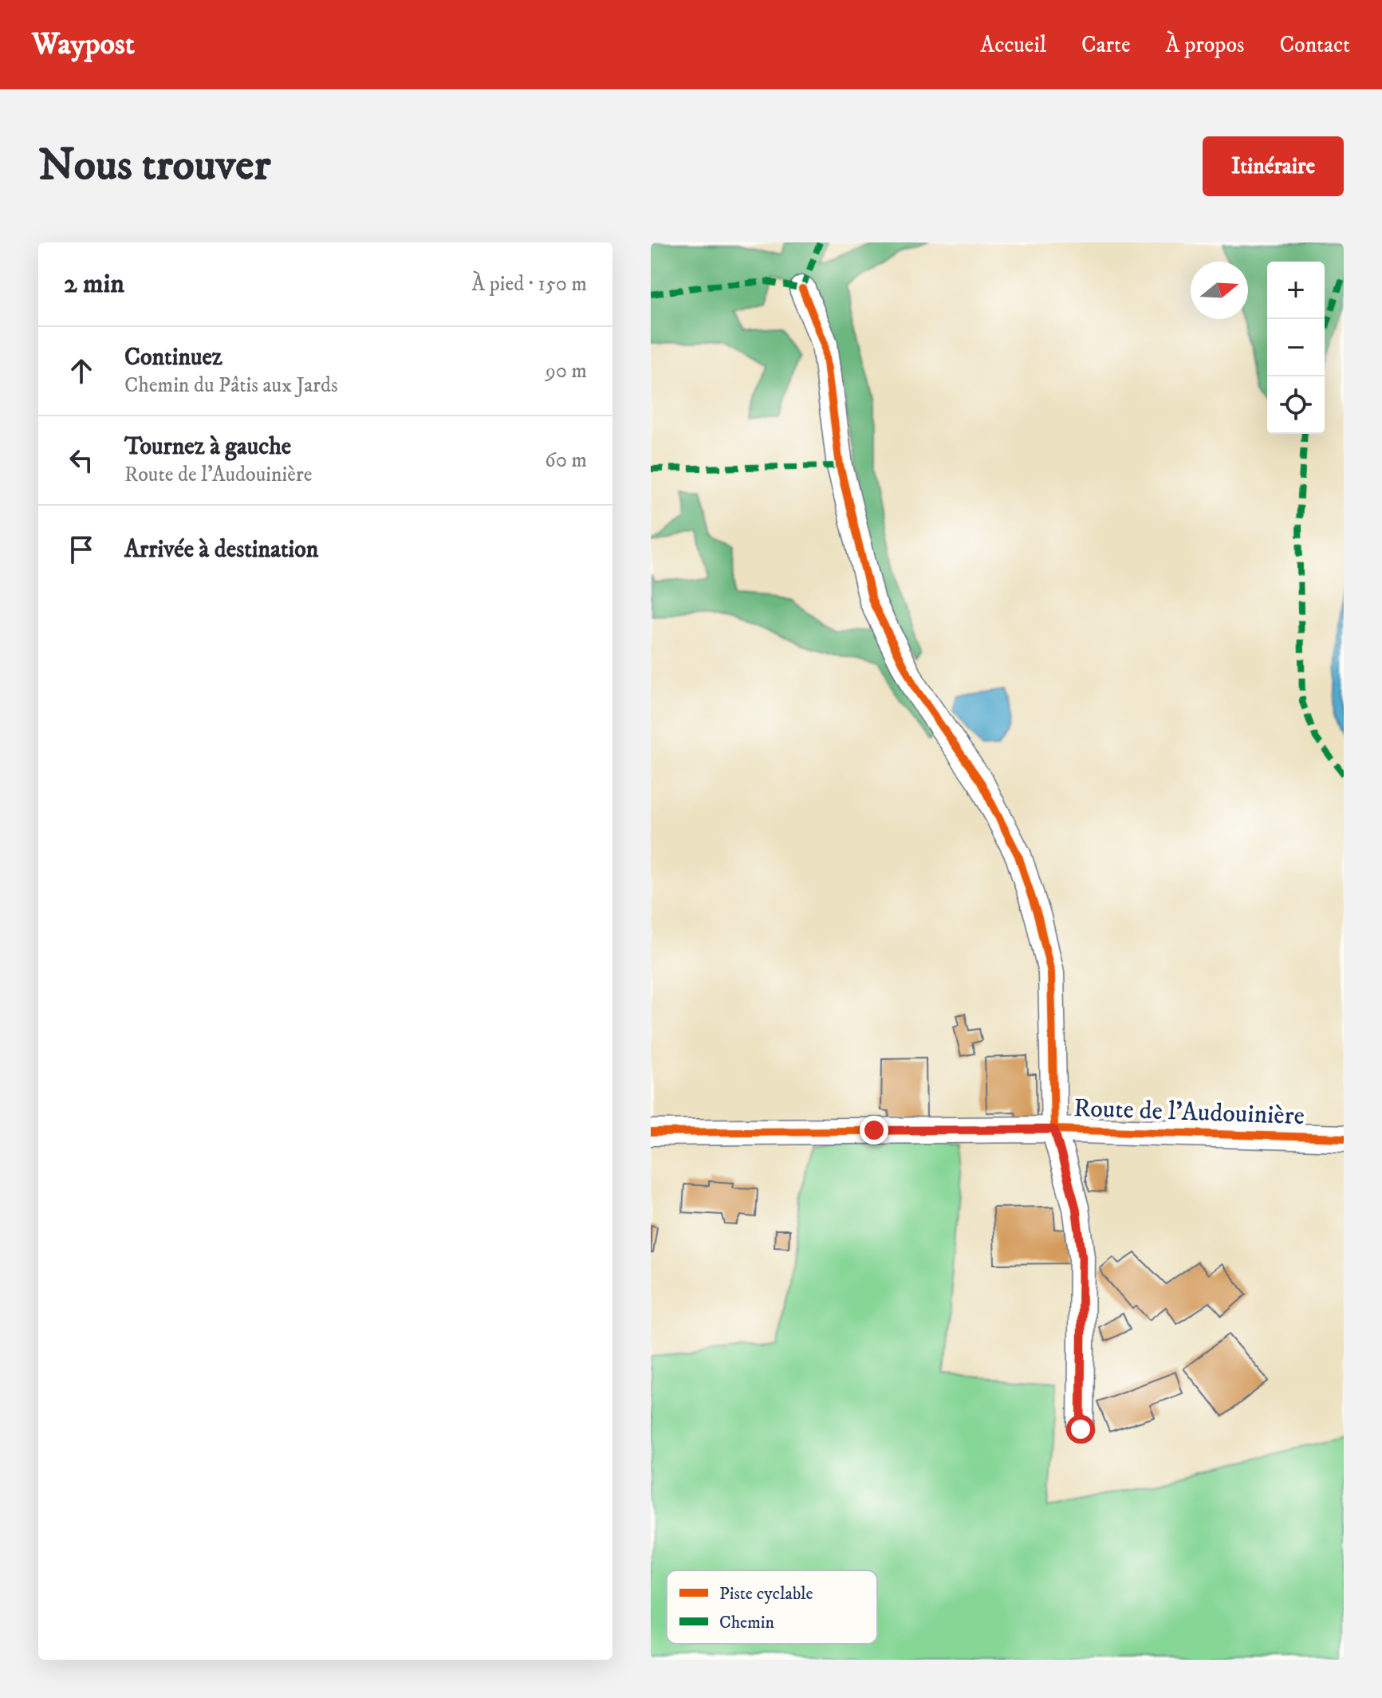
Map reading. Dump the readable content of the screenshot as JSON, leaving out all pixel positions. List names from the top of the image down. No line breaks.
{"streets":{"street":["Route de l'Audouinière"]},"legend":["Piste cyclable","Chemin"],"north":"right","page":{"header":"Waypost","nav":["Accueil","Carte","À propos","Contact"],"buttons":"Itinéraire","title":"Nous trouver","heading":["2 min","À pied · 150 m"],"map_buttons":["+","−"],"list":[["Continuez","Chemin du Pâtis aux Jards","90 m"],["Tournez à gauche","Route de l'Audouinière","60 m"],"Arrivée à destination"]}}
